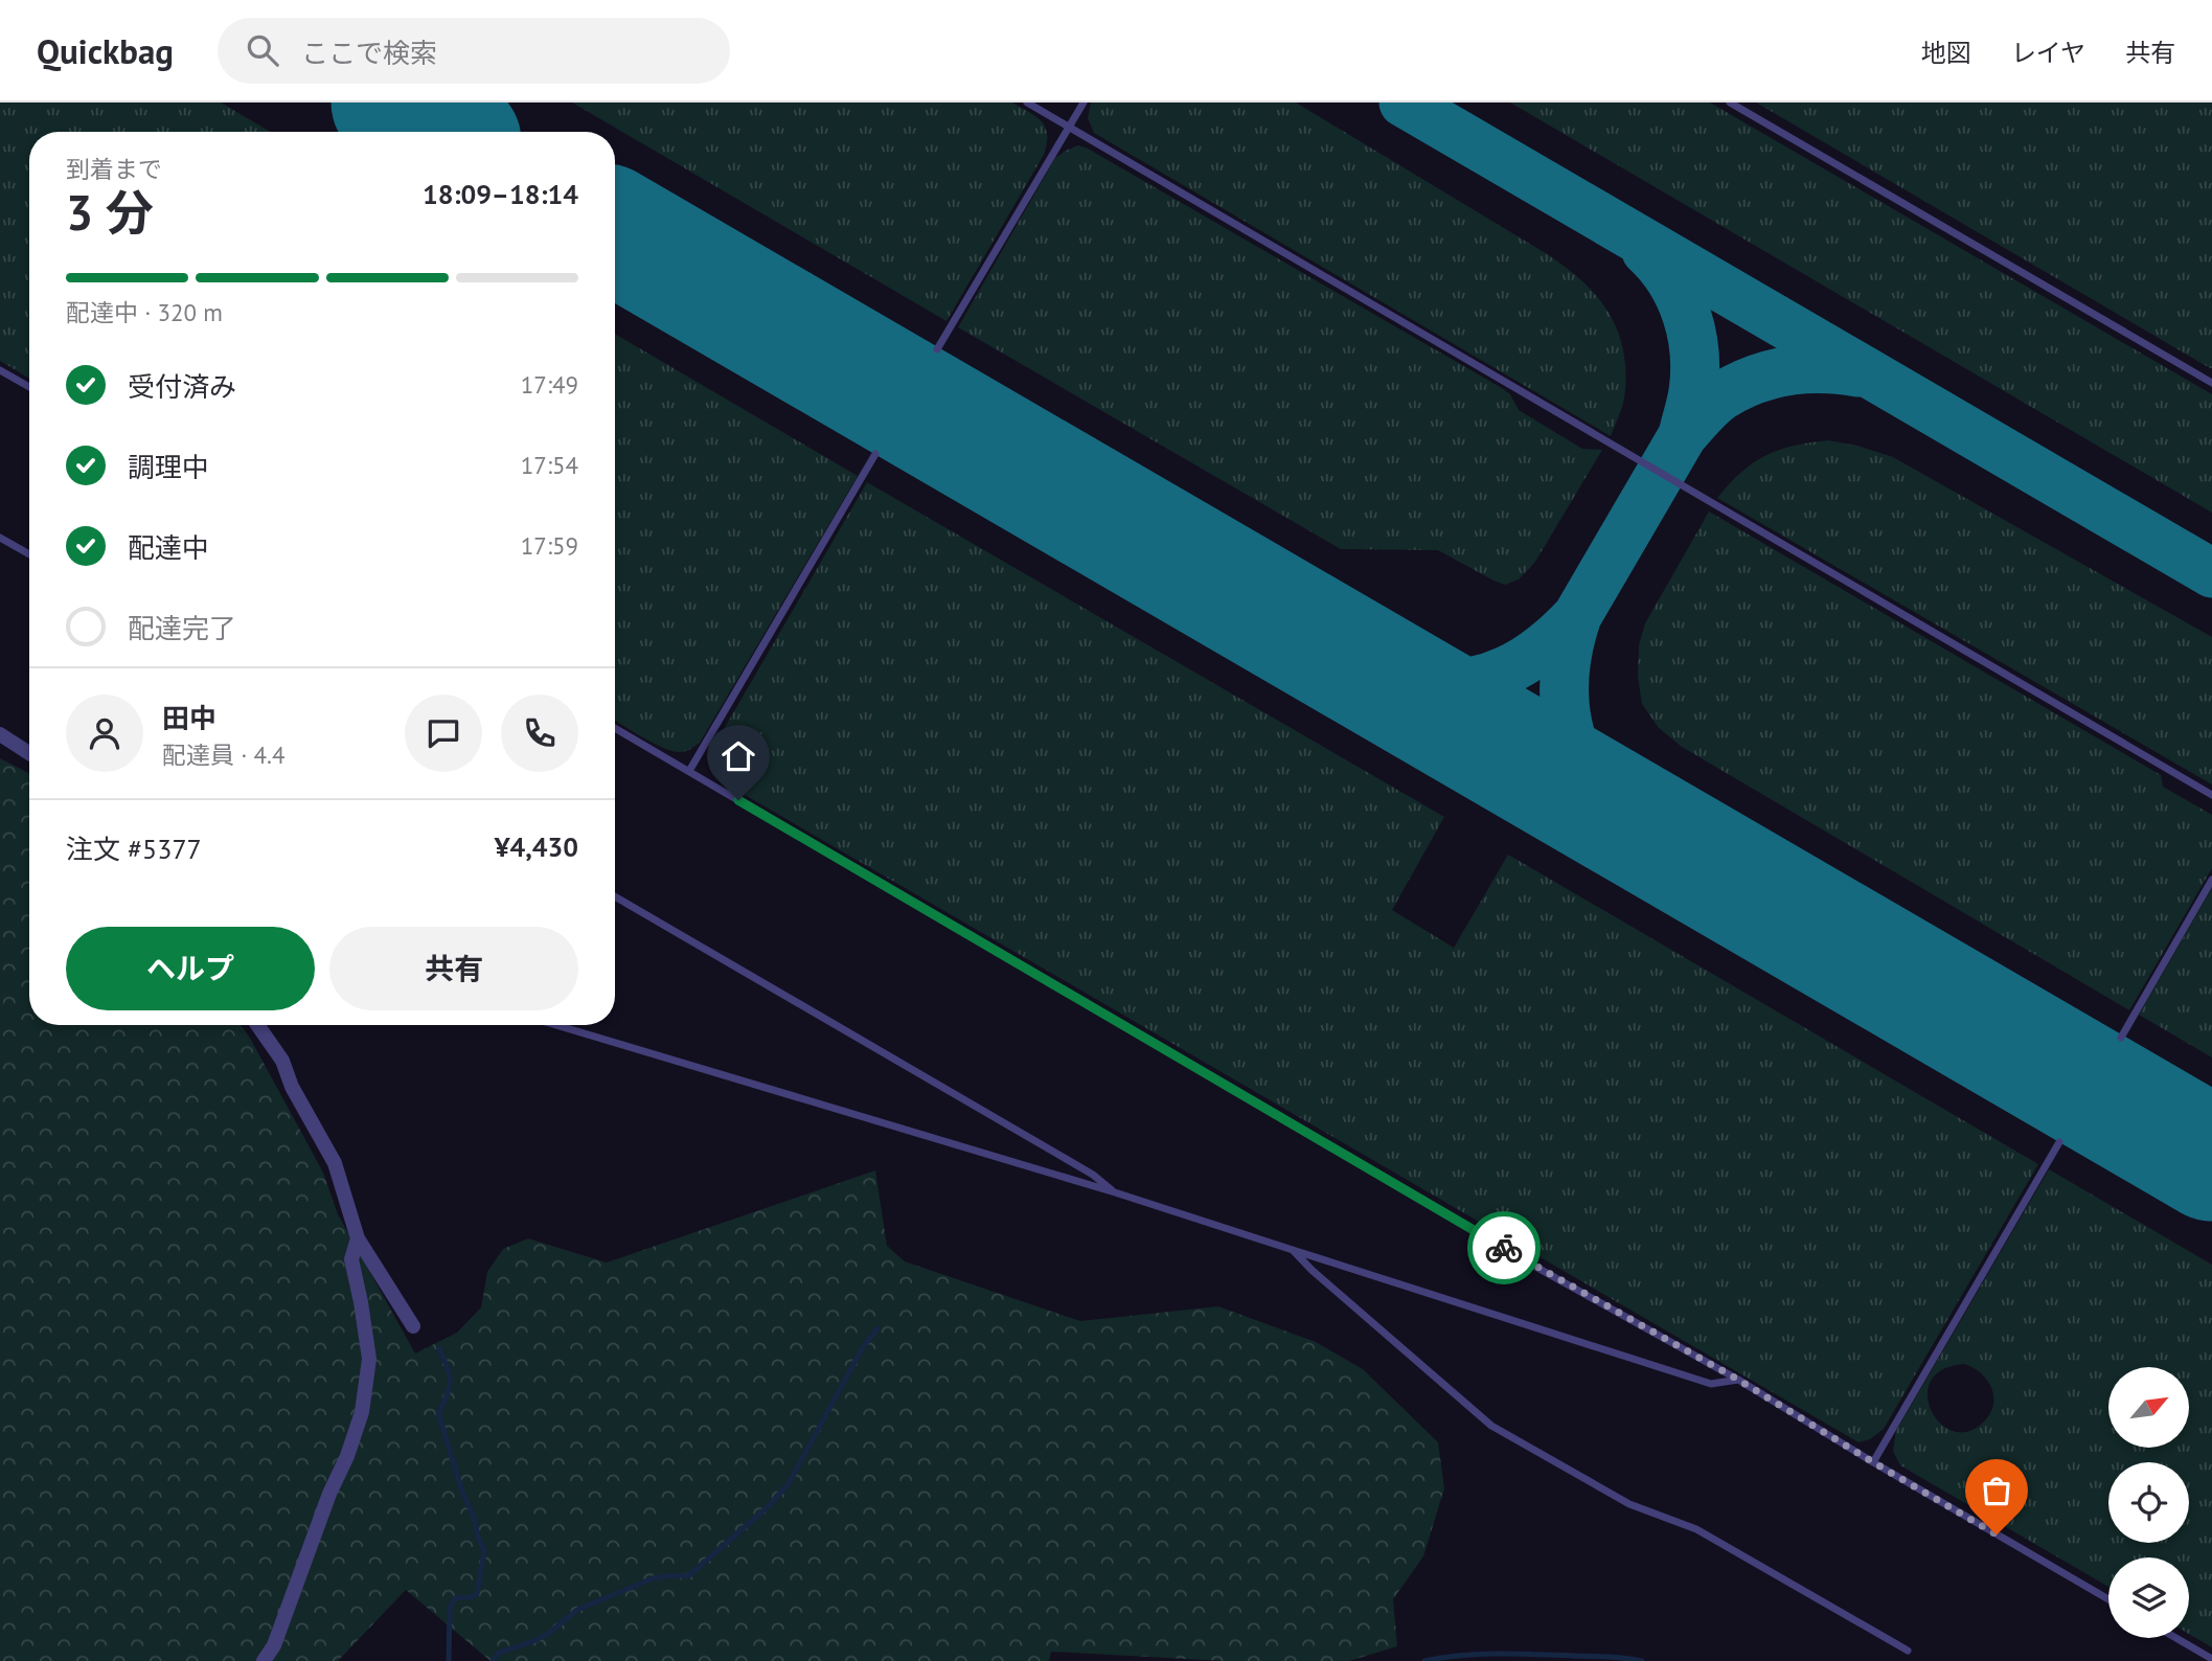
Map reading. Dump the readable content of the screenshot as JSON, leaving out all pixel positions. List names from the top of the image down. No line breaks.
{"north":"top right","page":{"header":"Quickbag","search":"ここで検索","nav":["地図","レイヤ","共有"],"heading":["3 分","到着まで","18:09–18:14"],"panel":["田中","配達員 · 4.4","注文 #5377","¥4,430"],"bar":"配達中 · 320 m","list":[["受付済み","17:49"],["調理中","17:54"],["配達中","17:59"],"配達完了"],"buttons":["ヘルプ","共有"]}}
